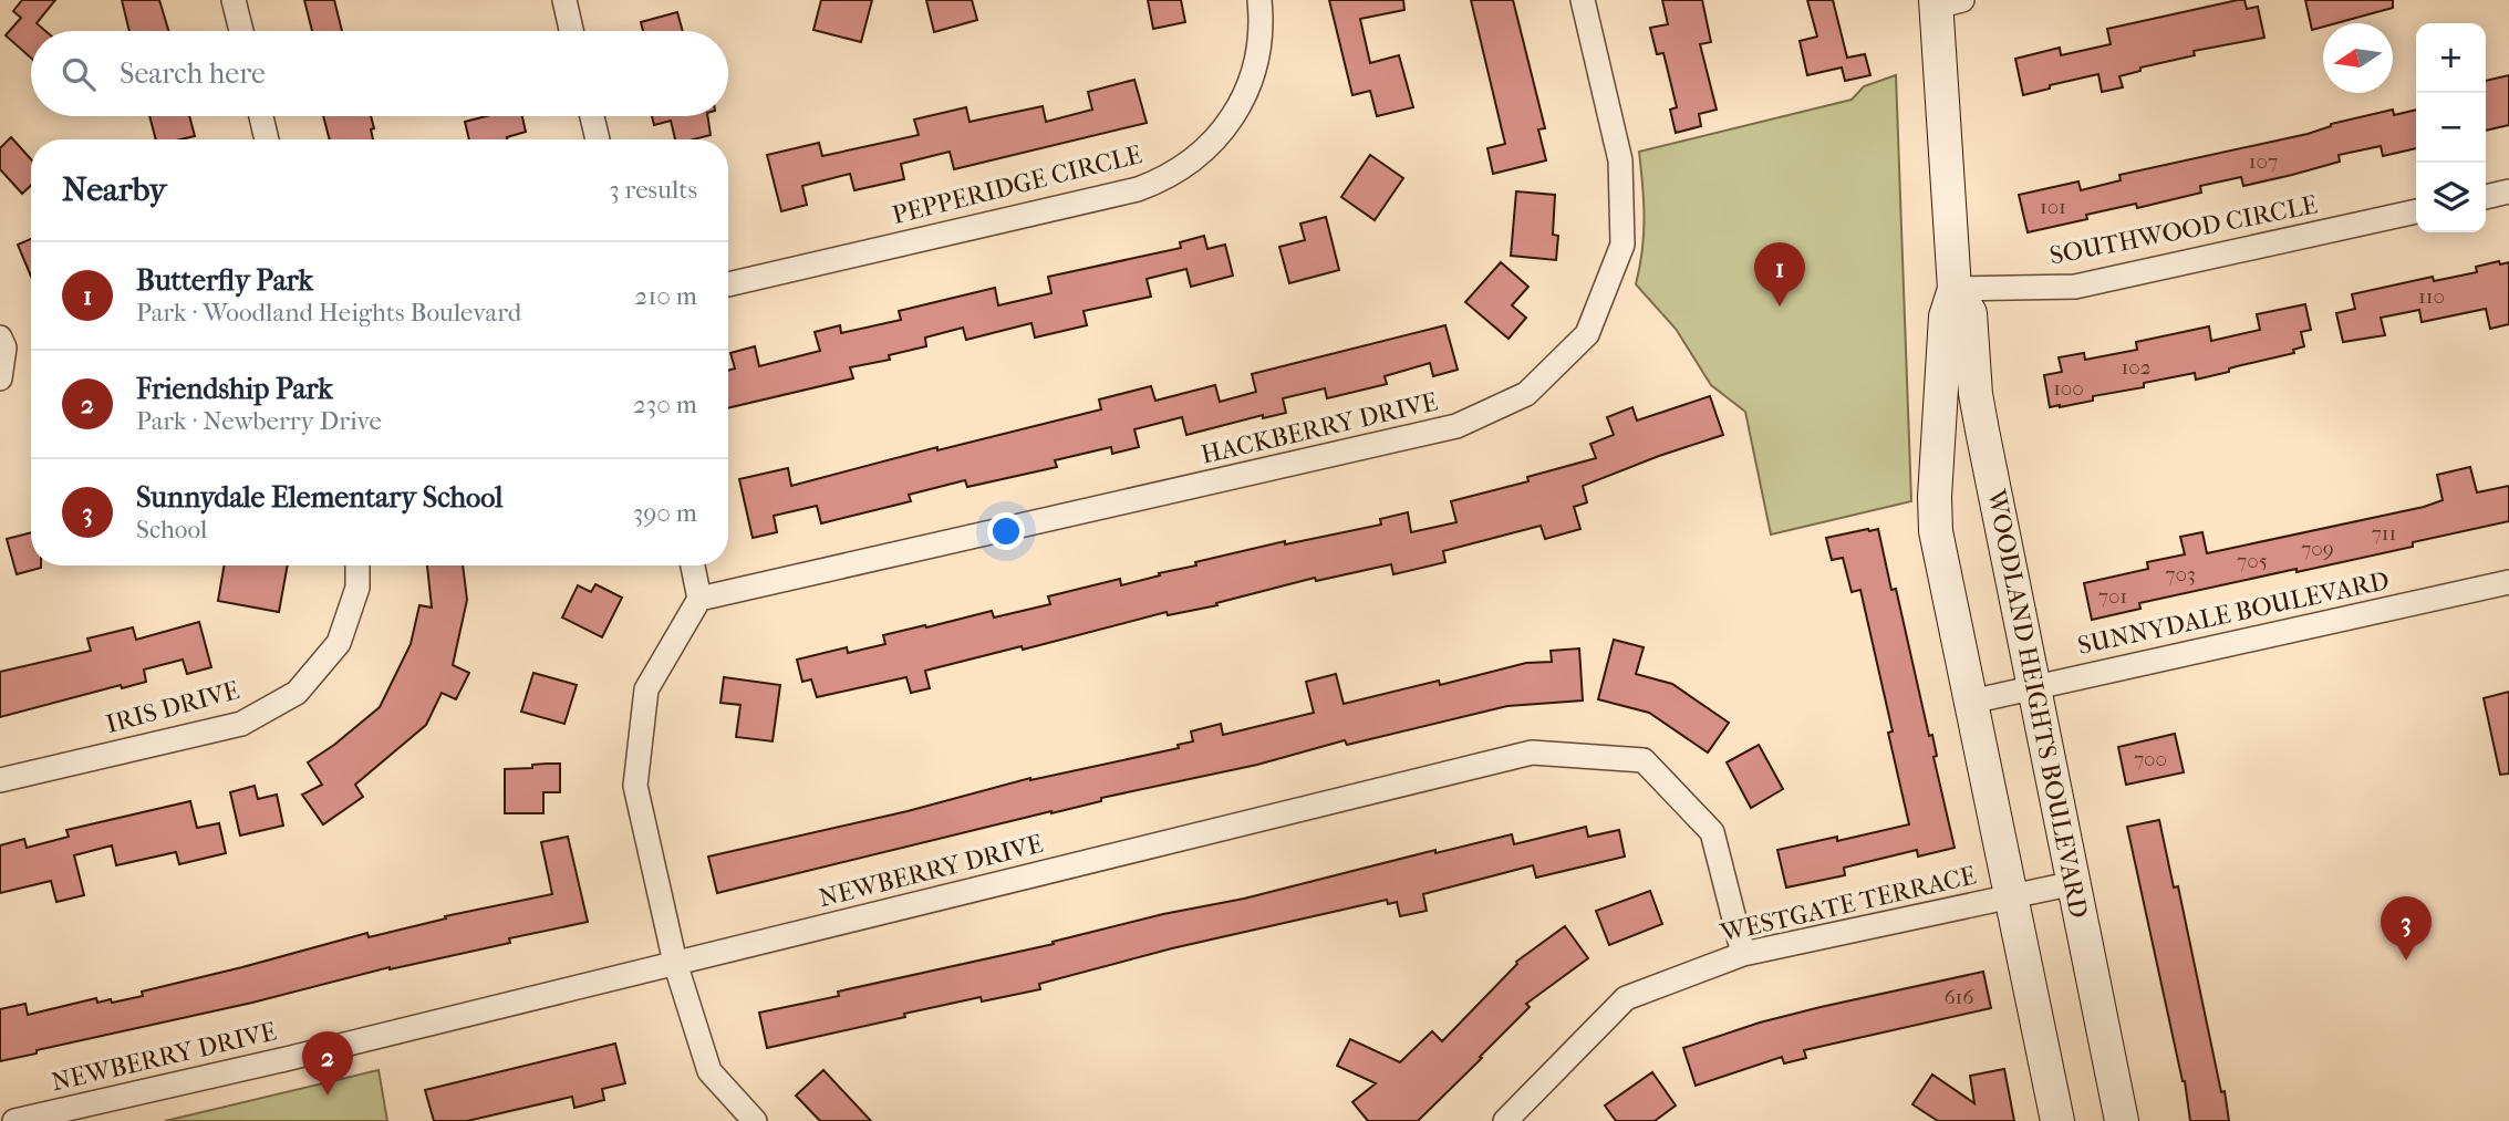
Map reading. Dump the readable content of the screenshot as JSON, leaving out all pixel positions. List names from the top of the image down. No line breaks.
{"streets":{"street":["PEPPERIDGE CIRCLE","SOUTHWOOD CIRCLE","HACKBERRY DRIVE","SUNNYDALE BOULEVARD","WOODLAND HEIGHTS BOULEVARD","IRIS DRIVE","NEWBERRY DRIVE","WESTGATE TERRACE"]},"crossings":[["SOUTHWOOD CIRCLE","WOODLAND HEIGHTS BOULEVARD"],["SUNNYDALE BOULEVARD","WOODLAND HEIGHTS BOULEVARD"],["WOODLAND HEIGHTS BOULEVARD","WESTGATE TERRACE"],["NEWBERRY DRIVE","WESTGATE TERRACE"]],"house_numbers":["107","101","110","102","100","711","709","705","703","701","700","616"],"north":"left","page":{"map_buttons":["+","−"],"search":"Search here","heading":["Nearby","3 results"],"list":[{"mark":"1","name":"Butterfly Park","note":"Park · Woodland Heights Boulevard","value":"210 m"},{"mark":"2","name":"Friendship Park","note":"Park · Newberry Drive","value":"230 m"},{"mark":"3","name":"Sunnydale Elementary School","note":"School","value":"390 m"}],"pins":["1","3","2"]}}
